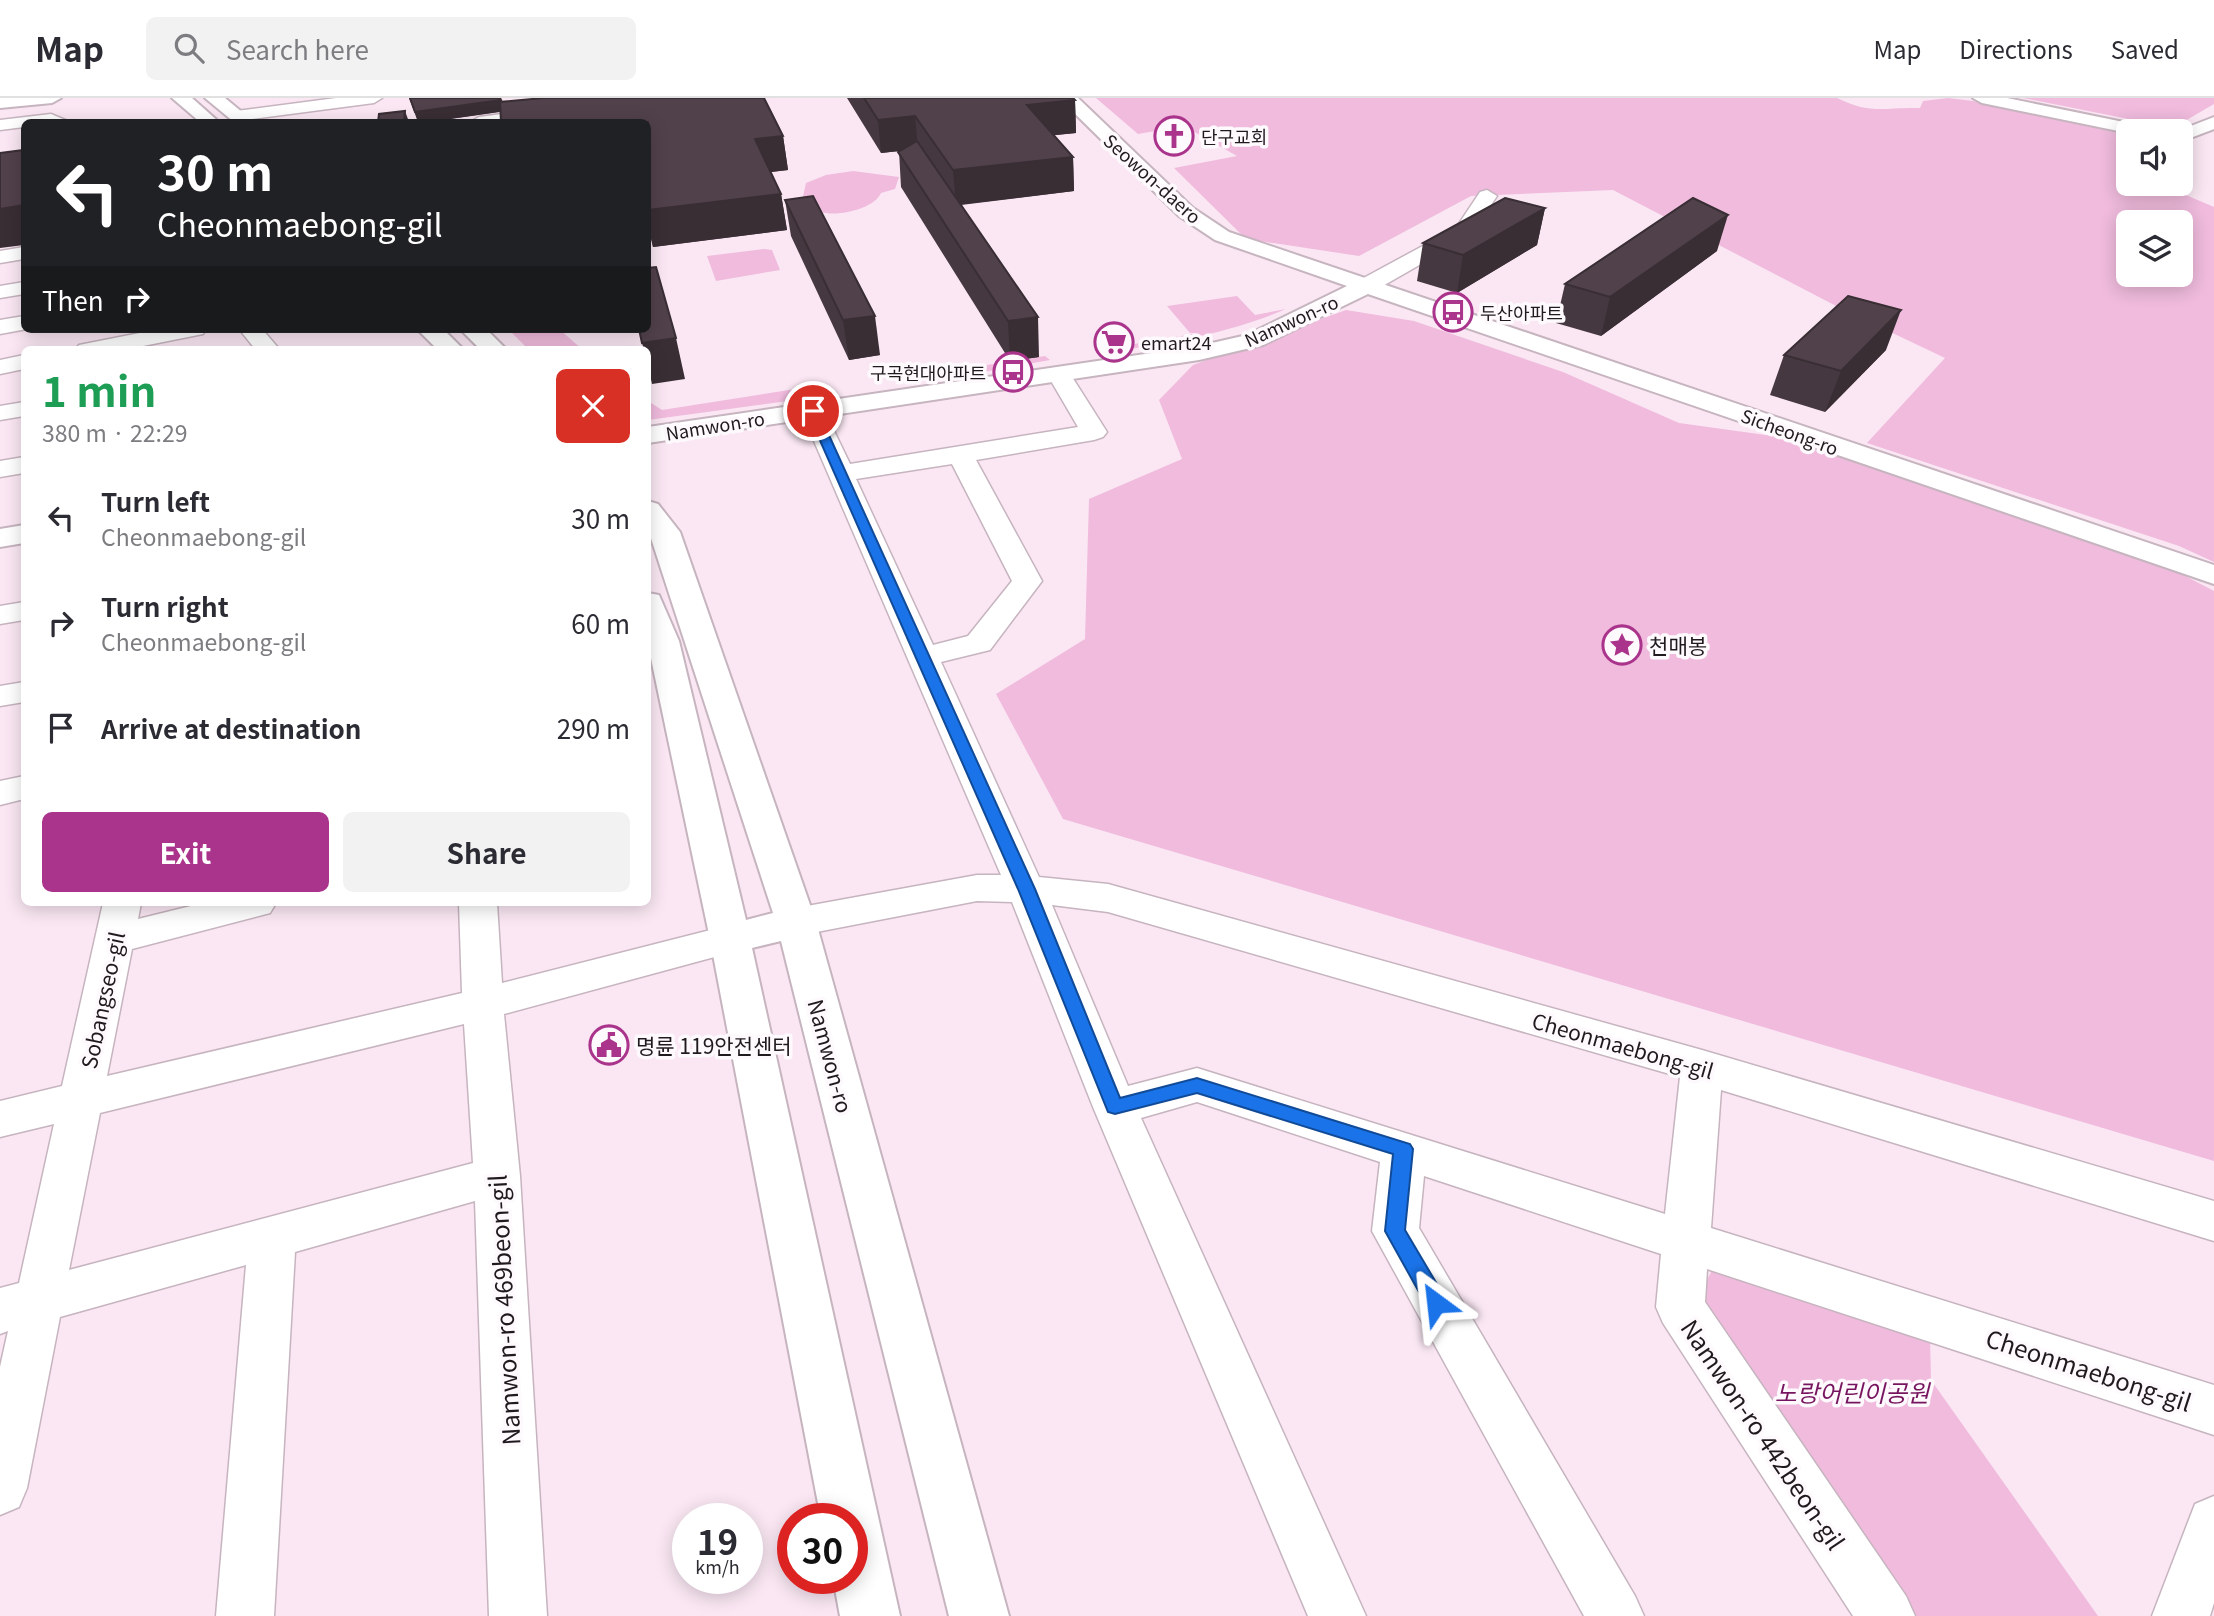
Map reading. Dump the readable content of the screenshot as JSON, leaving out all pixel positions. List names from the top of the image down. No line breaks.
{"streets":{"street":["Seowon-daero","Namwon-ro","Sicheong-ro","Sobangseo-gil","Cheonmaebong-gil","Namwon-ro 469beon-gil","Namwon-ro 442beon-gil"]},"crossings":[["Seowon-daero","Namwon-ro"],["Seowon-daero","Sicheong-ro"],["Namwon-ro","Sicheong-ro"],["Namwon-ro","Cheonmaebong-gil"],["Cheonmaebong-gil","Namwon-ro 442beon-gil"]],"parks":["노랑어린이공원"],"places":{"church":["단구교회"],"bus stop":["두산아파트","구곡현대아파트"],"supermarket":["emart24"],"place":["천매봉"],"public building":["명륜 119안전센터"]},"page":{"header":"Map","search":"Search here","nav":["Map","Directions","Saved"],"turn":["30 m","Cheonmaebong-gil"],"then":"Then","heading":["1 min","380 m · 22:29"],"list":[{"name":"Turn left","note":"Cheonmaebong-gil","value":"30 m"},{"name":"Turn right","note":"Cheonmaebong-gil","value":"60 m"},{"name":"Arrive at destination","value":"290 m"}],"buttons":["Exit","Share"],"speed":"19 km/h","limit":"30"}}
